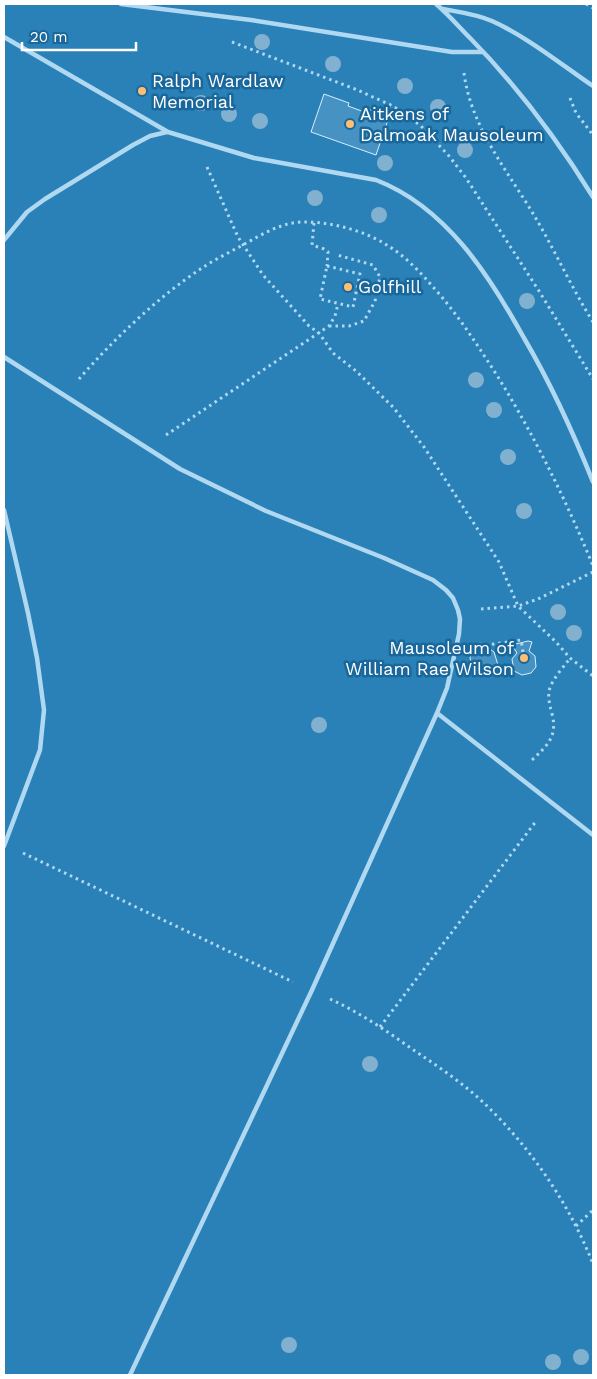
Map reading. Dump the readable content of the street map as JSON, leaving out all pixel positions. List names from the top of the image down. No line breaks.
{"places":["Ralph Wardlaw Memorial","Aitkens of Dalmoak Mausoleum","Golfhill","Mausoleum of William Rae Wilson"],"scale_bar":"20 m"}
